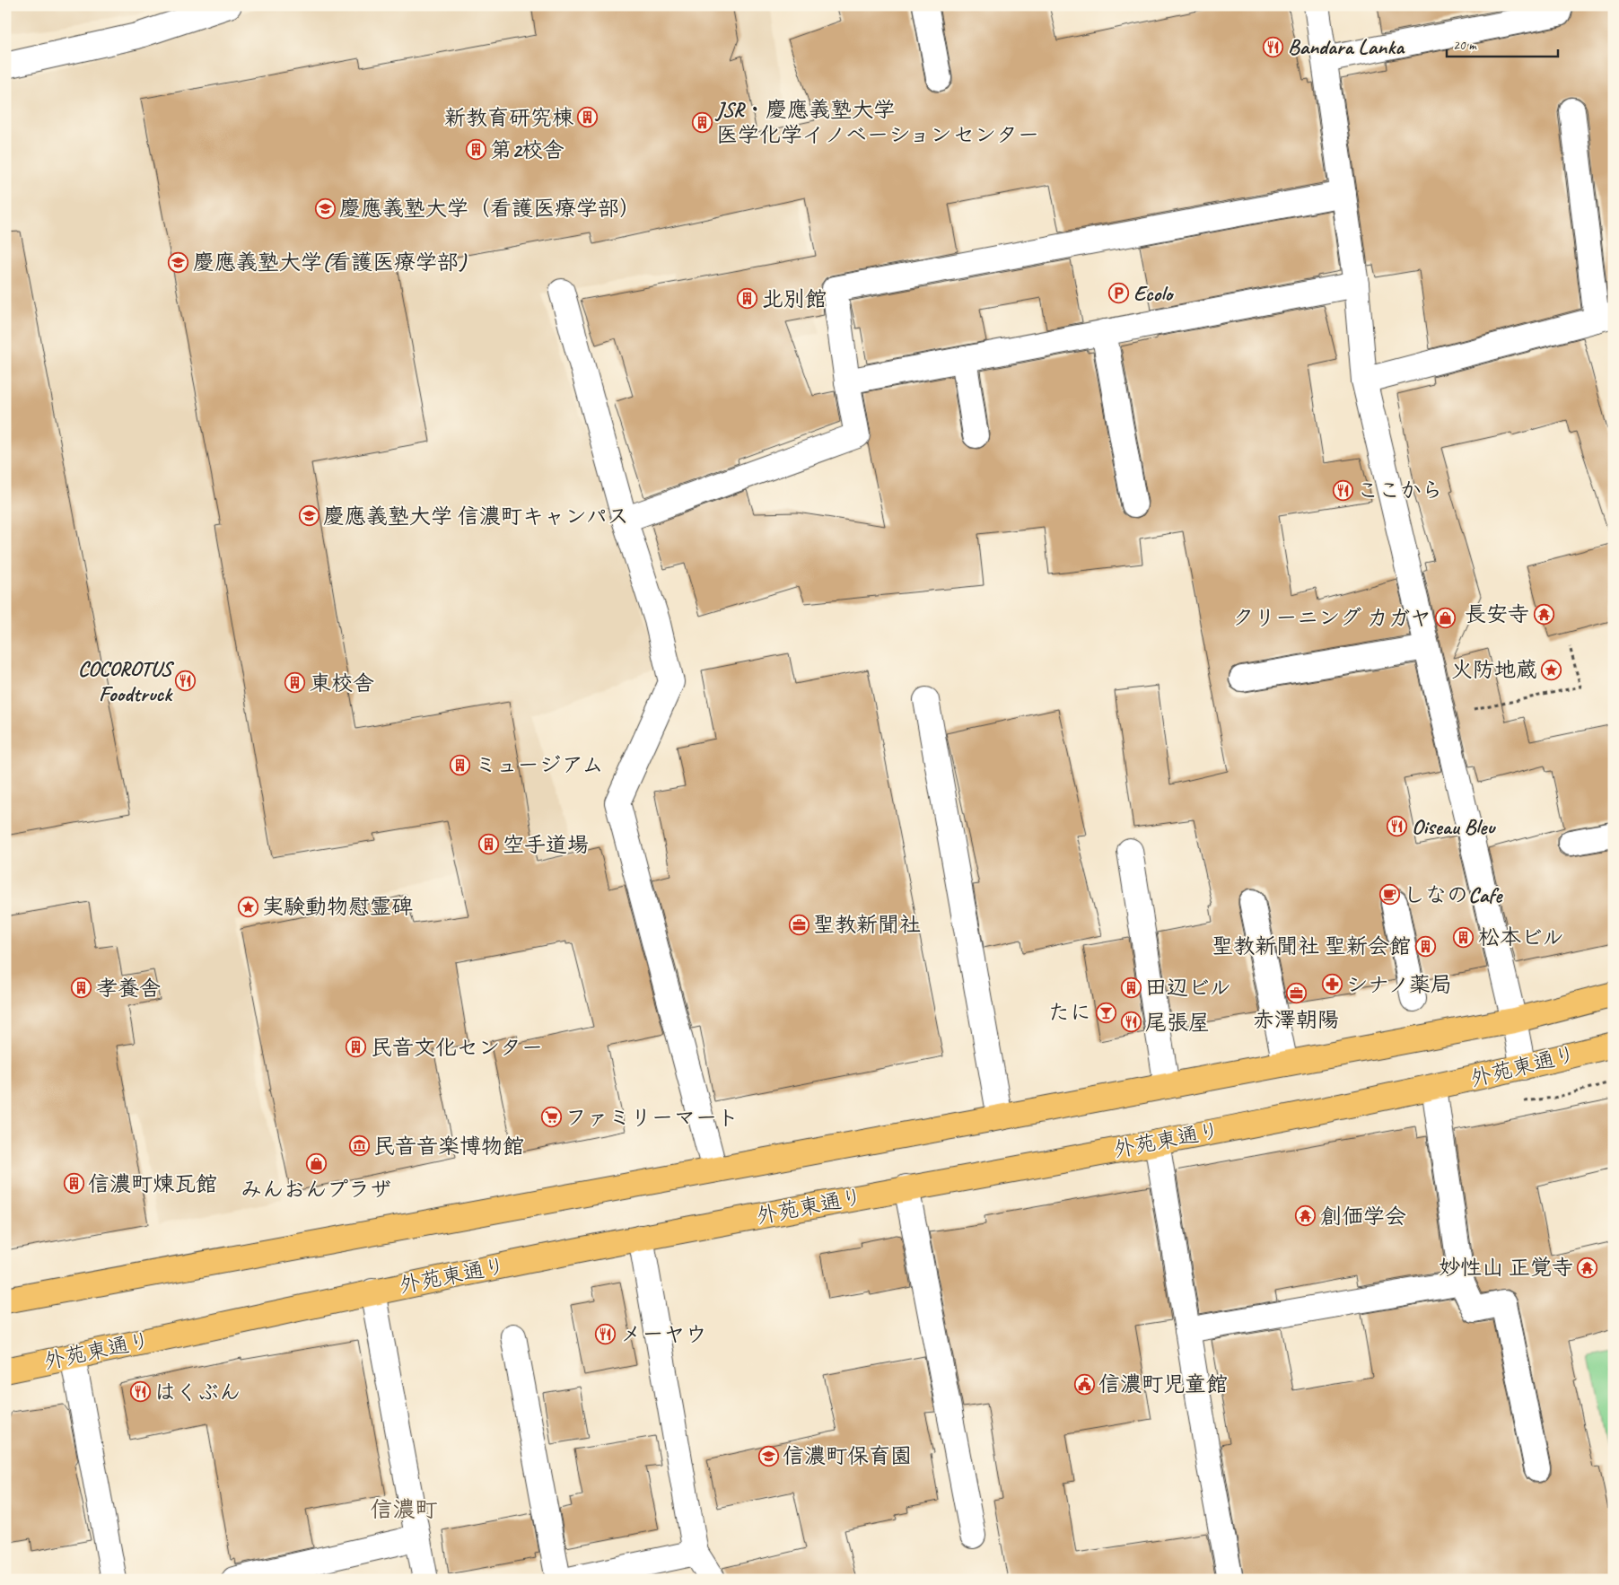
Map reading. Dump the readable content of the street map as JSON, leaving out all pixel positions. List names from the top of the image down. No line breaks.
{"streets":{"main road":["外苑東通り"]},"districts":["信濃町"],"places":{"restaurant":["Bandara Lanka","ここから","COCOROTUS Foodtruck","Oiseau Bleu","尾張屋","メーヤウ","はくぶん"],"building":["新教育研究棟","JSR・慶應義塾大学 医学化学イノベーションセンター","第2校舎","北別館","東校舎","ミュージアム","空手道場","松本ビル","聖教新聞社 聖新会館","田辺ビル","孝養舎","民音文化センター","信濃町煉瓦館"],"school or university":["慶應義塾大学（看護医療学部）","慶應義塾大学(看護医療学部)","慶應義塾大学 信濃町キャンパス","信濃町保育園"],"parking":["Ecolo"],"temple":["長安寺","創価学会","妙性山 正覚寺"],"shop":["クリーニング カガヤ","みんおんプラザ"],"place":["火防地蔵","実験動物慰霊碑"],"cafe":["しなのCafe"],"office":["聖教新聞社","赤澤朝陽"],"pharmacy":["シナノ薬局"],"bar":["たに"],"supermarket":["ファミリーマート"],"museum":["民音音楽博物館"],"public building":["信濃町児童館"]},"scale_bar":"20 m"}
